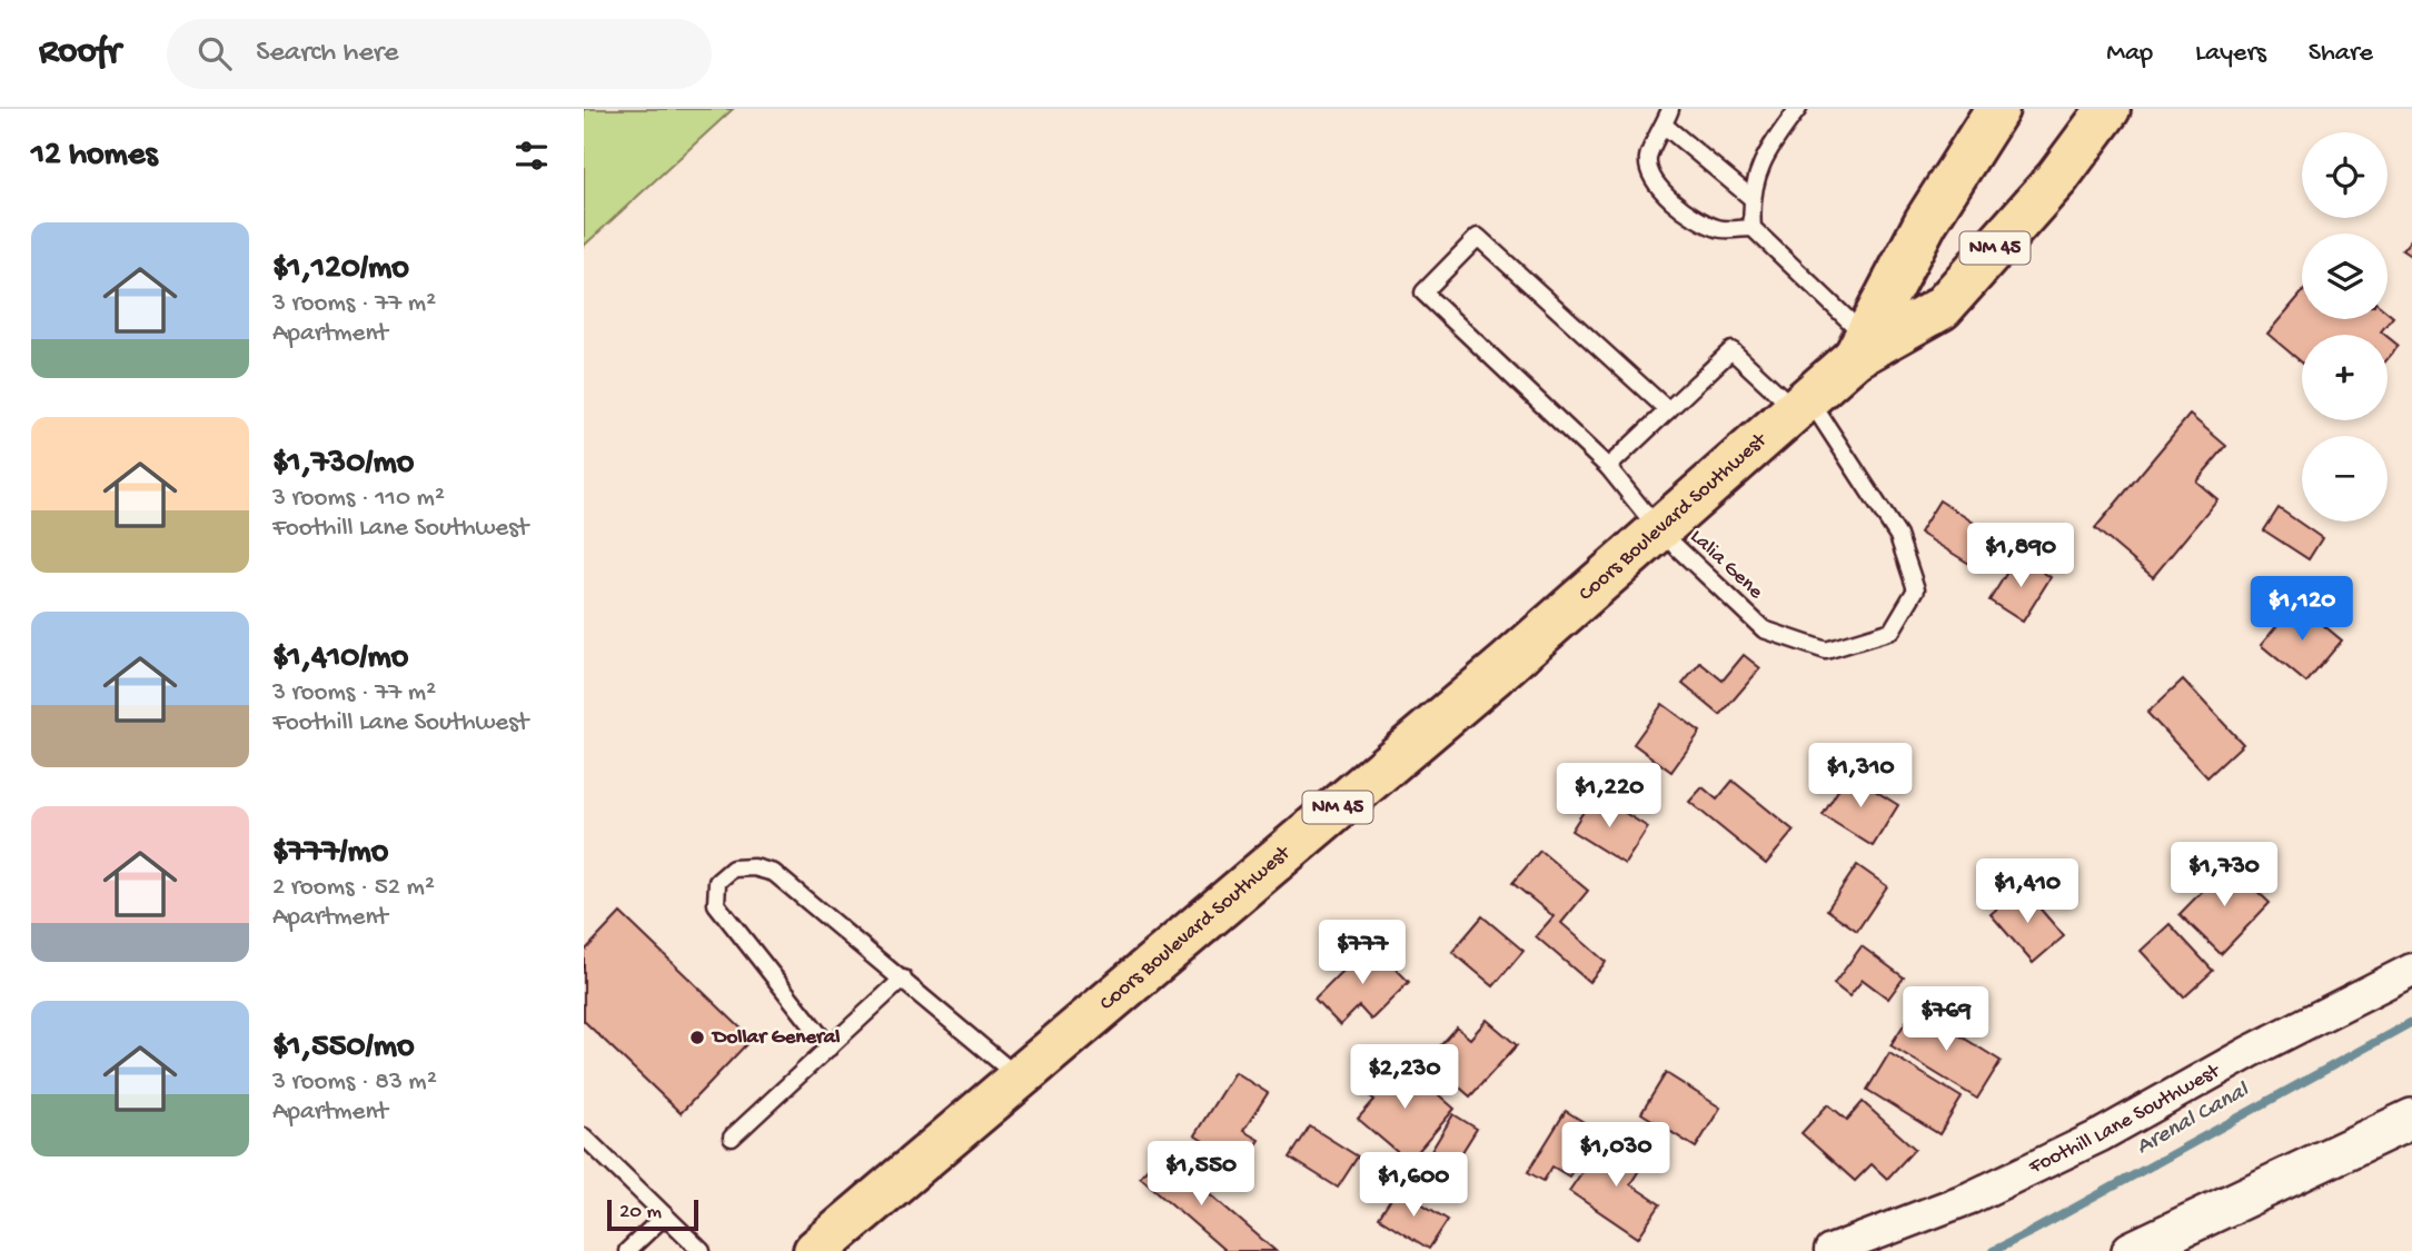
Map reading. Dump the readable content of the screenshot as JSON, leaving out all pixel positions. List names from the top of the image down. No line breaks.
{"streets":{"main road":["NM 45","Coors Boulevard Southwest"],"street":["Foothill Lane Southwest"],"lane":["Lalia Gene"]},"crossings":[["Coors Boulevard Southwest","Lalia Gene"]],"water":["Arenal Canal"],"places":["Dollar General"],"scale_bar":"20 m","page":{"header":"Roofr","search":"Search here","nav":["Map","Layers","Share"],"heading":"12 homes","map_buttons":["+","−"],"list":[{"name":"$1,120/mo","note":"3 rooms · 77 m² · Apartment"},{"name":"$1,730/mo","note":"3 rooms · 110 m² · Foothill Lane Southwest"},{"name":"$1,410/mo","note":"3 rooms · 77 m² · Foothill Lane Southwest"},{"name":"$777/mo","note":"2 rooms · 52 m² · Apartment"},{"name":"$1,550/mo","note":"3 rooms · 83 m² · Apartment"}],"price":["$1,890","$1,120","$1,310","$1,220","$1,730","$1,410","$777","$769","$2,230","$1,030","$1,550","$1,600"],"scale":"20 m"}}
